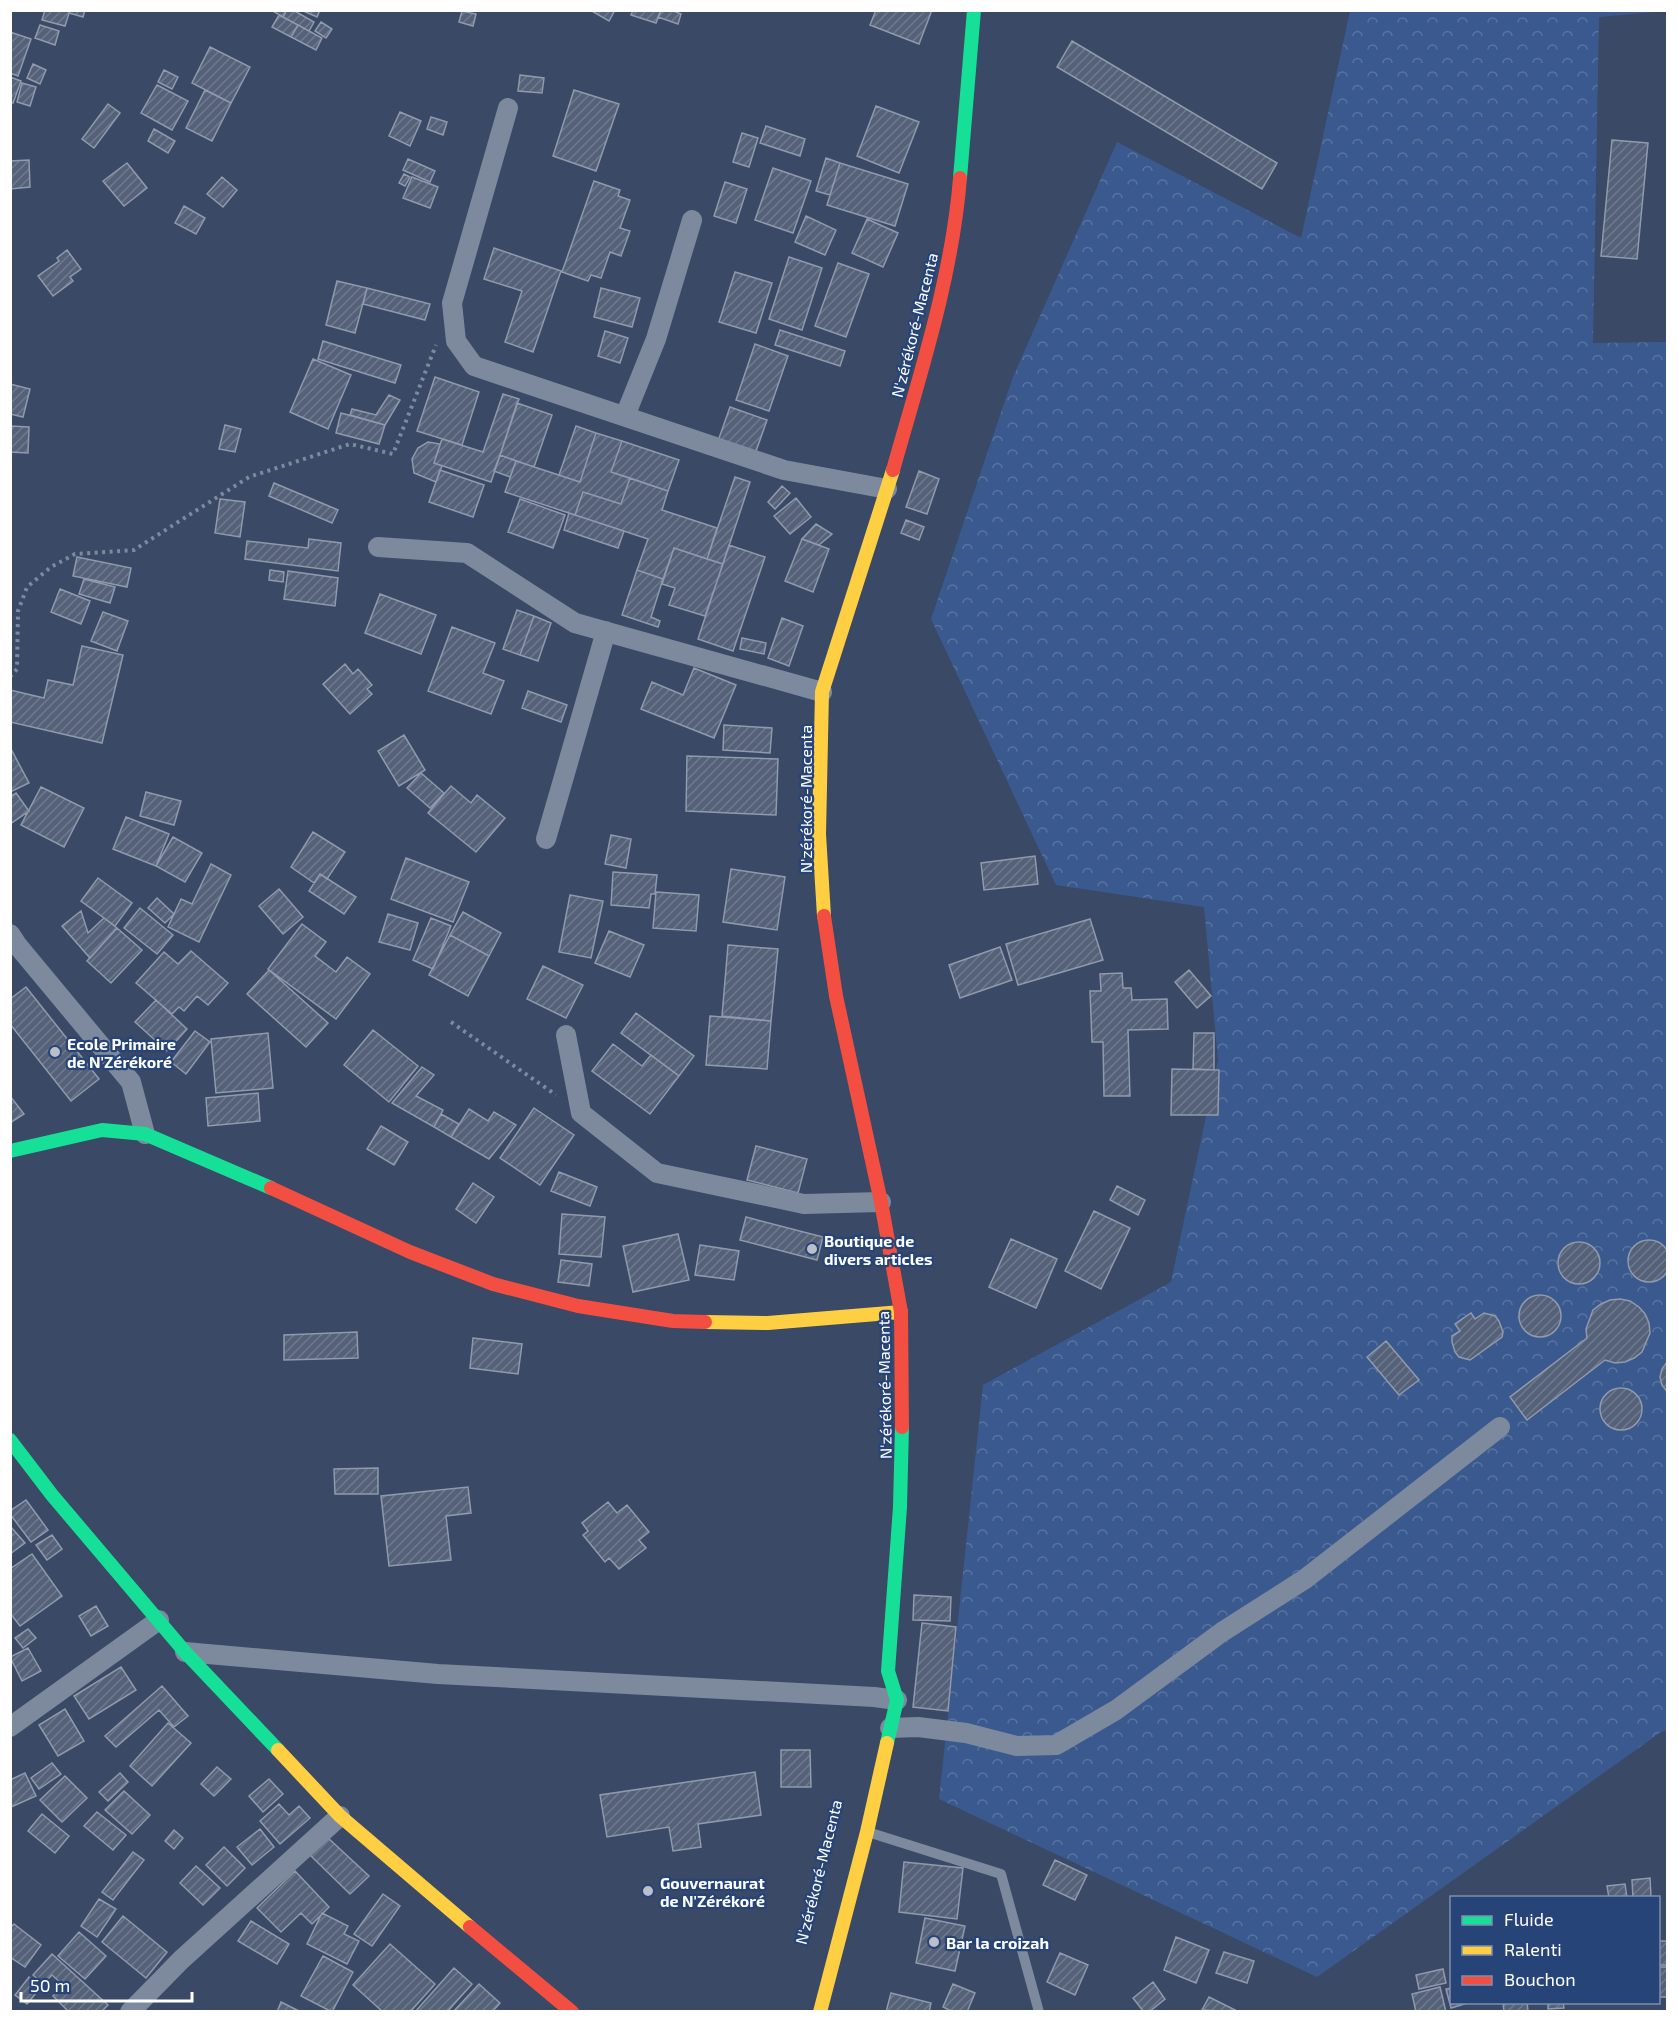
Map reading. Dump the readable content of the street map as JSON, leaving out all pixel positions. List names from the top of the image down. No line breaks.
{"streets":{"main road":["N'zérékoré-Macenta"]},"places":["Ecole Primaire de N'Zérékoré","Boutique de divers articles","Gouvernaurat de N'Zérékoré","Bar la croizah"],"legend":["Fluide","Ralenti","Bouchon"],"scale_bar":"50 m"}
